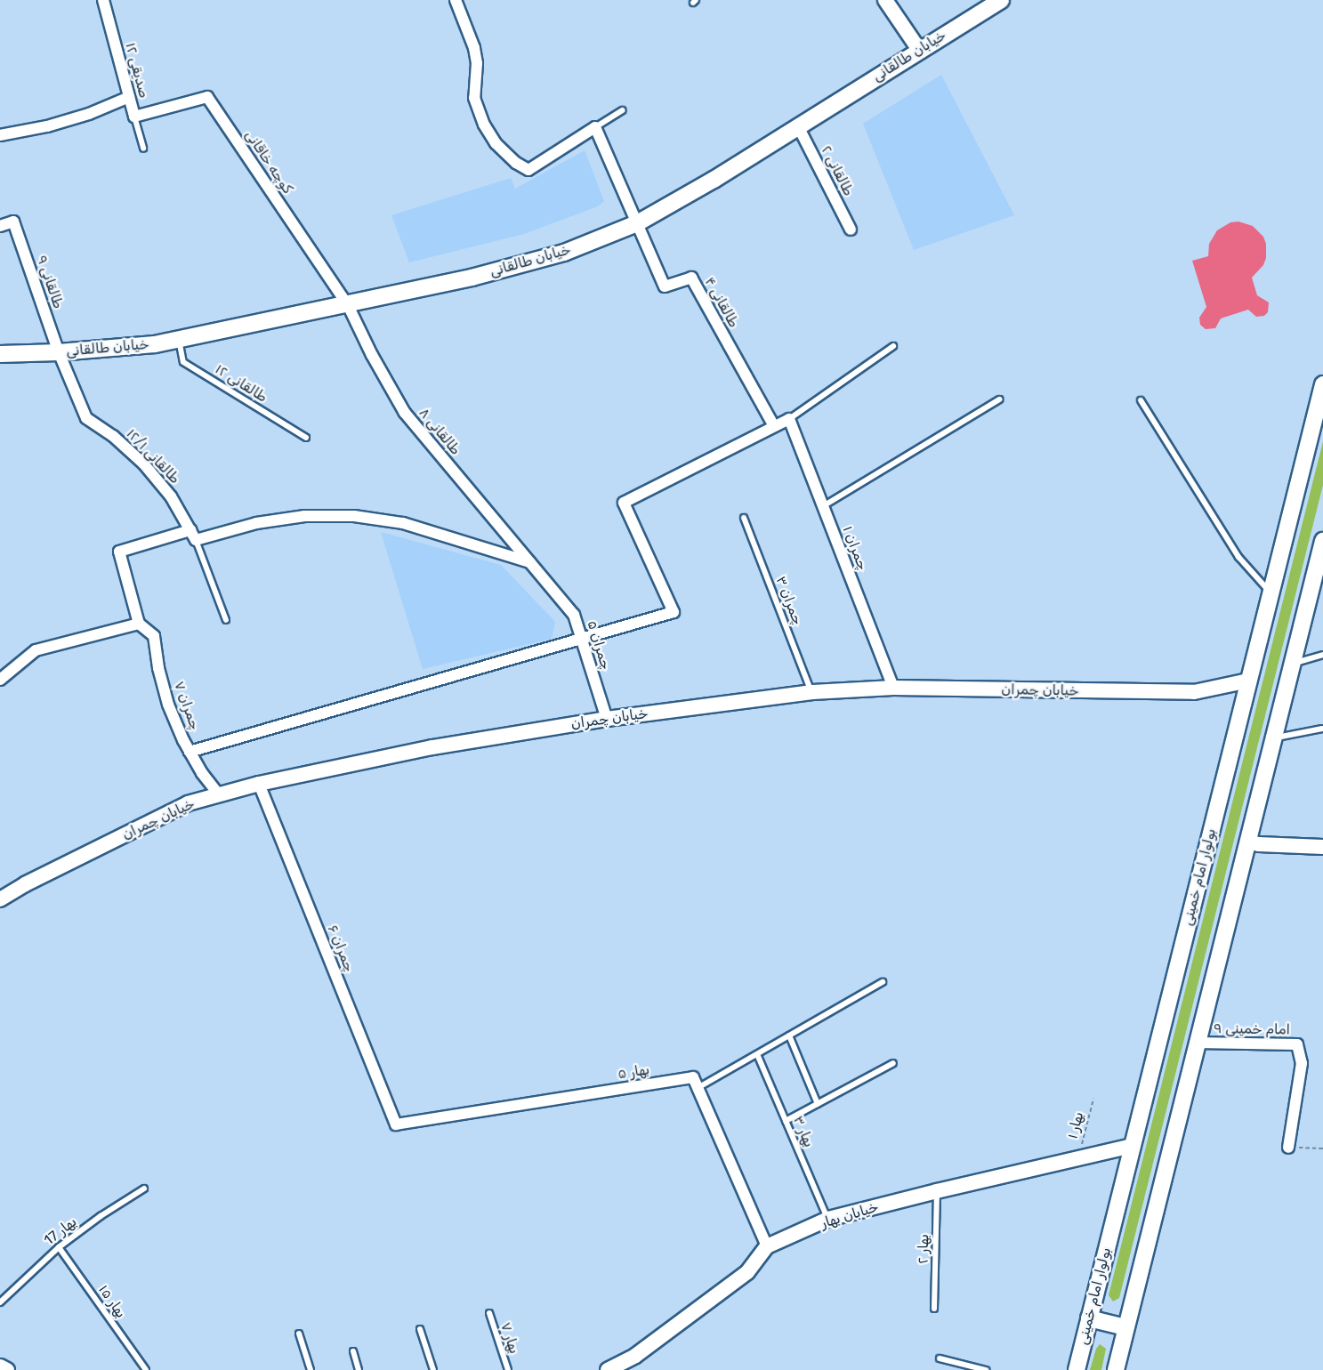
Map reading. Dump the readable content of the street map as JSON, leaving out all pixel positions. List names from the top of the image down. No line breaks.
{"streets":{"main road":["خیابان طالقانی","خیابان چمران","بولوار امام خمینی","خیابان بهار"],"street":["صدیقی ۱۲","کوچه خاقانی","طالقانی ۲","طالقانی ۹","طالقانی ۴","طالقانی ۸","طالقانی ۱۲/۱","چمران ۱","چمران ۵","چمران ۷","چمران ۶","امام خمینی ۹","بهار ۵"],"lane":["طالقانی ۱۲","چمران ۳","بهار ۳","بهار 17","بهار ۲","بهار ۱۵","بهار ۷"],"path":["بهار ۱"]},"crossings":[["خیابان طالقانی","کوچه خاقانی"],["خیابان طالقانی","طالقانی ۲"],["خیابان طالقانی","طالقانی ۹"],["خیابان طالقانی","طالقانی ۴"],["خیابان طالقانی","طالقانی ۱۲"],["خیابان طالقانی","طالقانی ۸"],["خیابان طالقانی","طالقانی ۱۲/۱"],["صدیقی ۱۲","کوچه خاقانی"],["کوچه خاقانی","طالقانی ۸"],["طالقانی ۹","طالقانی ۱۲/۱"],["طالقانی ۸","چمران ۵"],["چمران ۱","خیابان چمران"],["چمران ۳","خیابان چمران"],["چمران ۵","خیابان چمران"],["خیابان چمران","چمران ۷"],["خیابان چمران","بولوار امام خمینی"],["خیابان چمران","چمران ۶"],["بولوار امام خمینی","خیابان بهار"],["چمران ۶","بهار ۵"],["بهار ۱","خیابان بهار"],["بهار ۳","خیابان بهار"],["خیابان بهار","بهار ۲"],["بهار 17","بهار ۱۵"]]}
